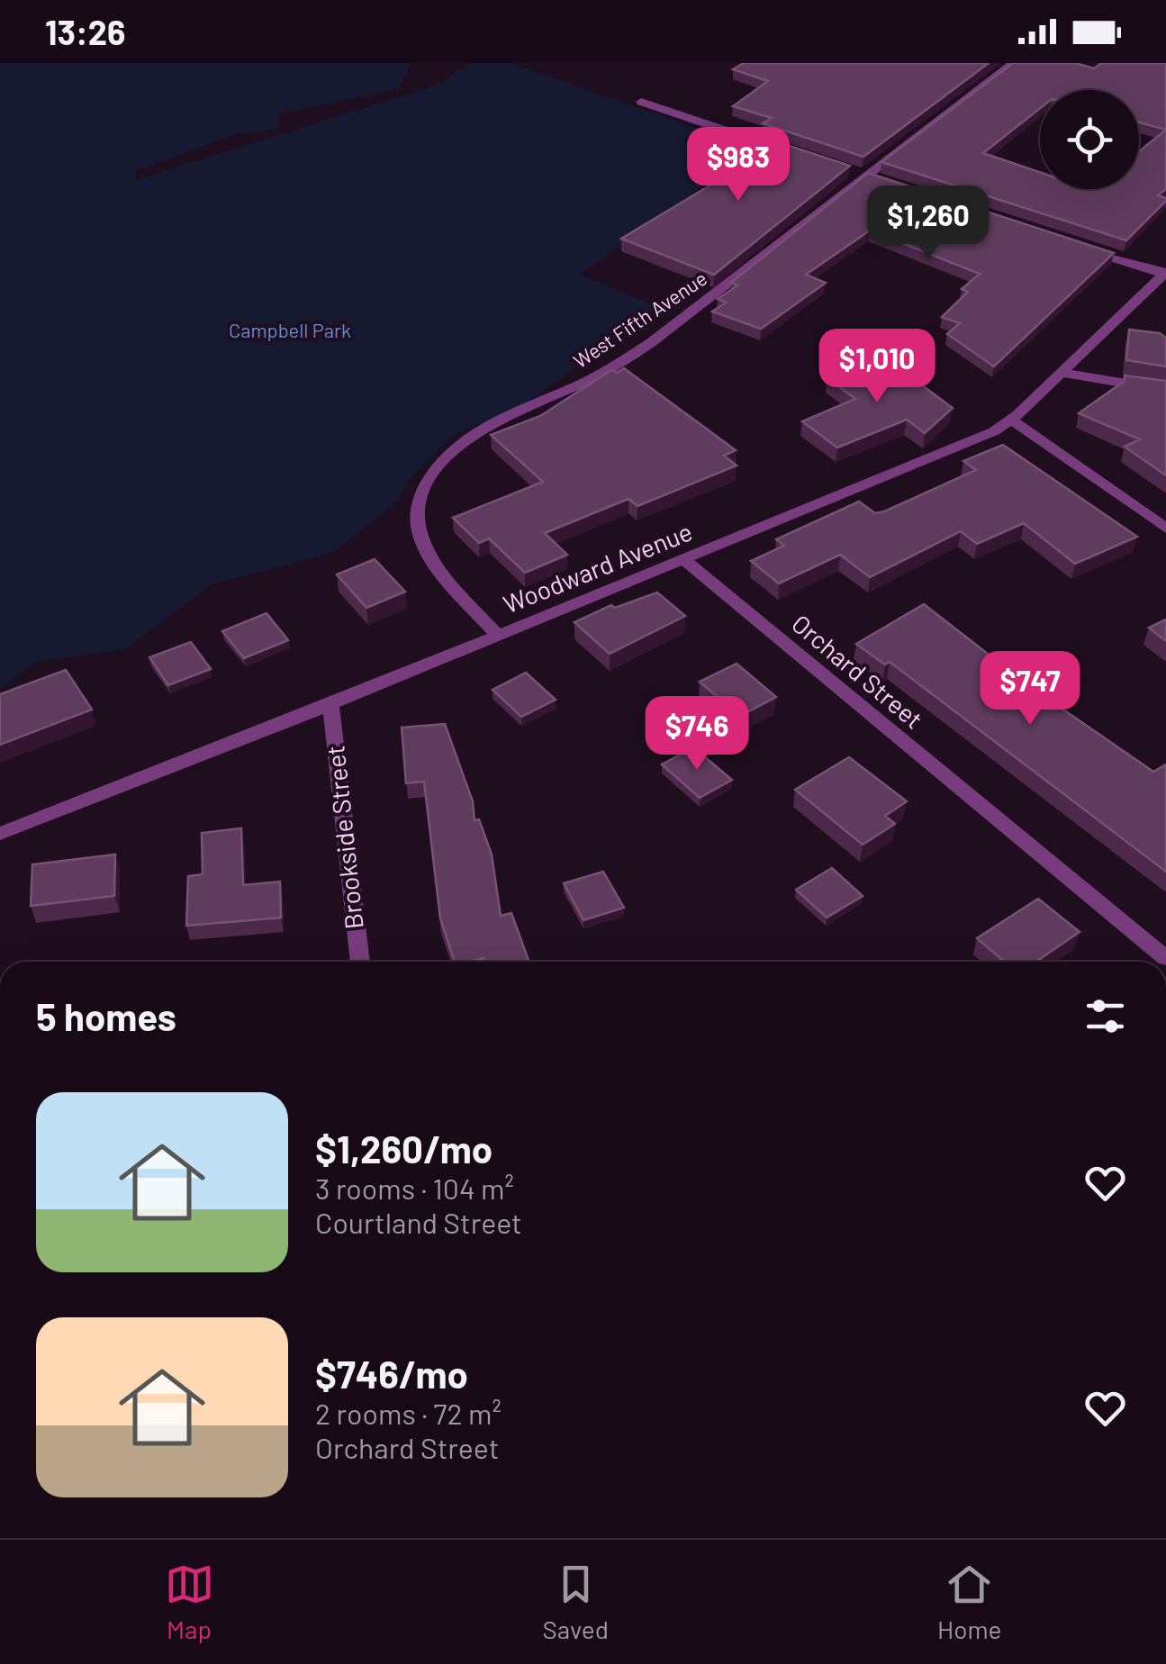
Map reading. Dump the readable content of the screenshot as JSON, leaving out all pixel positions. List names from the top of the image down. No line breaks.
{"streets":{"street":["West Fifth Avenue","Woodward Avenue","Orchard Street","Brookside Street"]},"crossings":[["West Fifth Avenue","Woodward Avenue"],["Woodward Avenue","Orchard Street"],["Woodward Avenue","Brookside Street"]],"parks":["Campbell Park"],"page":{"status":"13:26","price":["$983","$1,260","$1,010","$747","$746"],"heading":"5 homes","list":[{"name":"$1,260/mo","note":"3 rooms · 104 m² · Courtland Street"},{"name":"$746/mo","note":"2 rooms · 72 m² · Orchard Street"}],"tabs":["Map","Saved","Home"]}}
